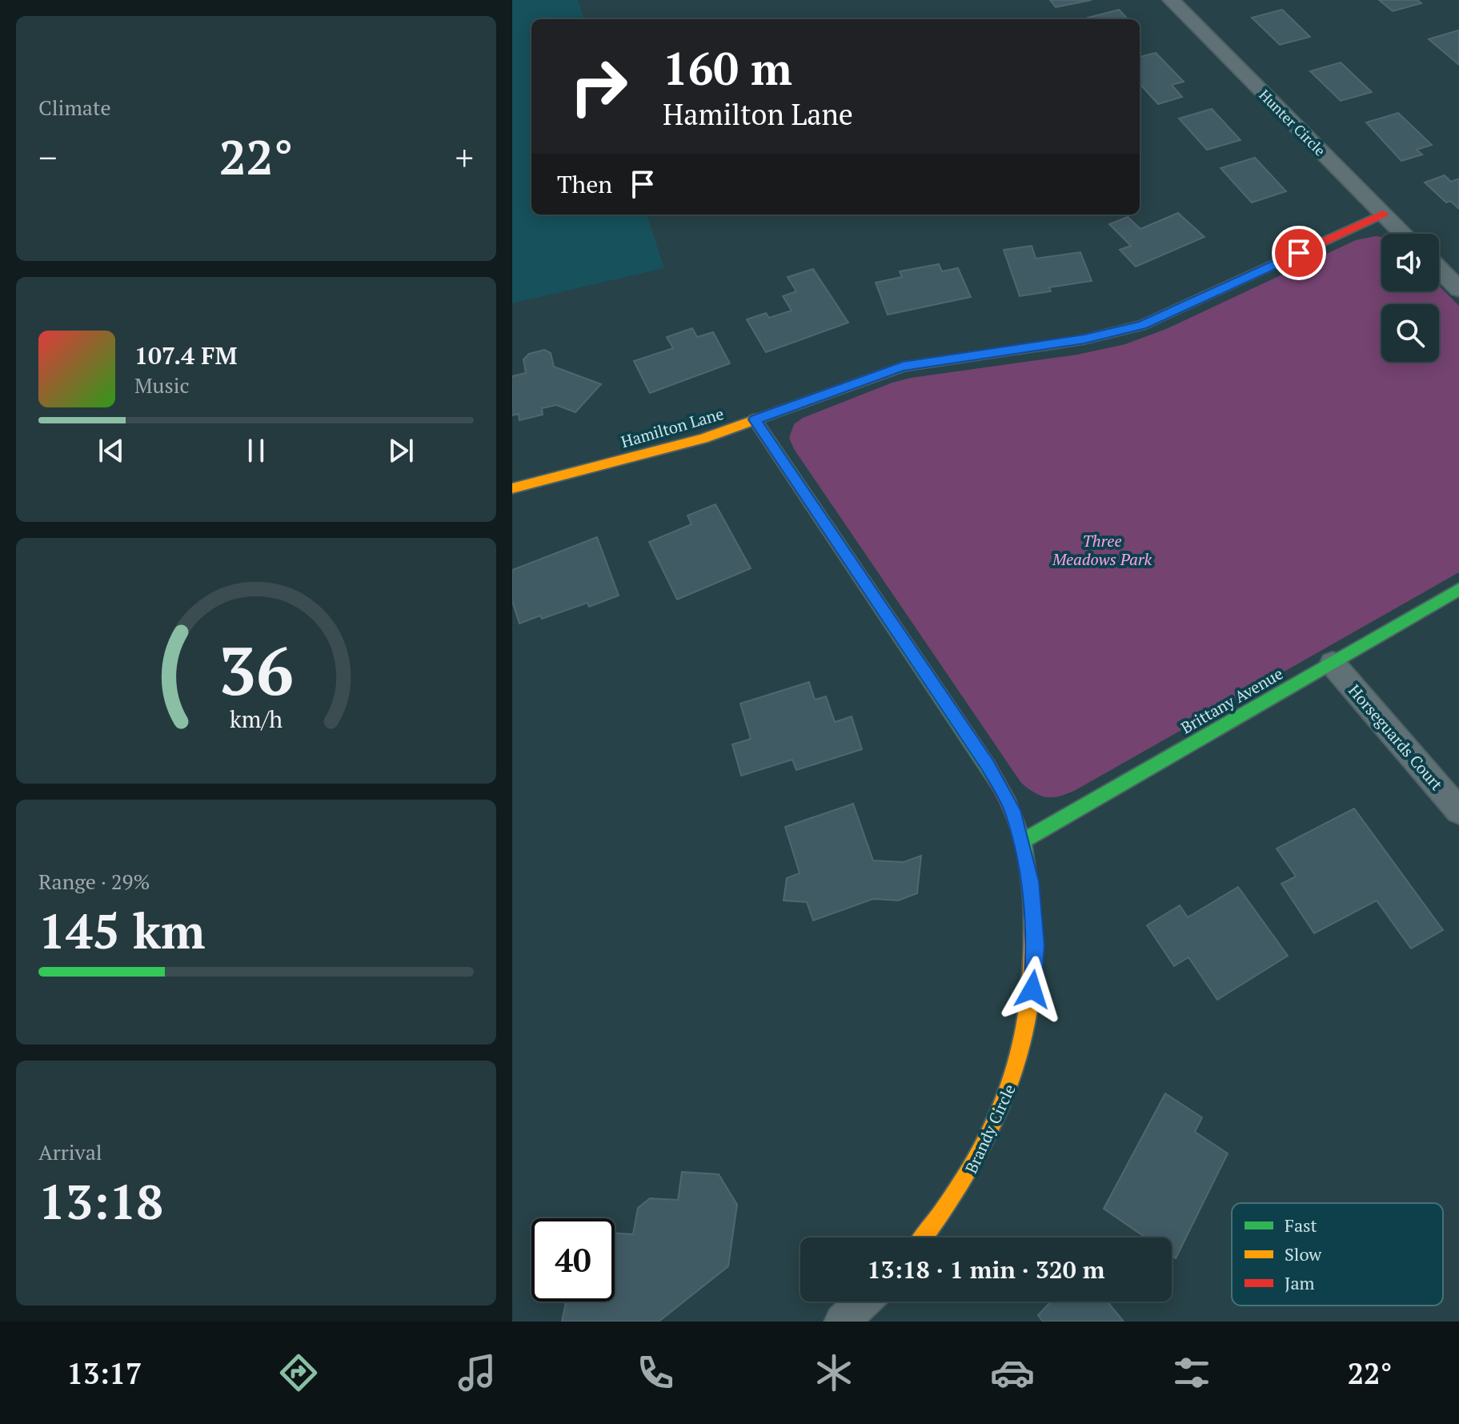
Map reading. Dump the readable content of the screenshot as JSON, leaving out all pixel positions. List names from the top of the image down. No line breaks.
{"streets":{"street":["Hunter Circle","Hamilton Lane","Brittany Avenue","Horseguards Court","Brandy Circle"]},"crossings":[["Hunter Circle","Hamilton Lane"],["Hamilton Lane","Brandy Circle"],["Brittany Avenue","Horseguards Court"],["Brittany Avenue","Brandy Circle"]],"parks":["Three Meadows Park"],"legend":["Fast","Slow","Jam"],"page":{"tile":["Climate",["Range · 29%","145 km"],["Arrival","13:18"]],"turn":["160 m","Hamilton Lane"],"heat":["−","22°","+"],"then":"Then","song":["107.4 FM","Music"],"limit":"40","trip":"13:18 · 1 min · 320 m","tabs":["13:17","22°"],"gauge":["36","km/h"]}}
